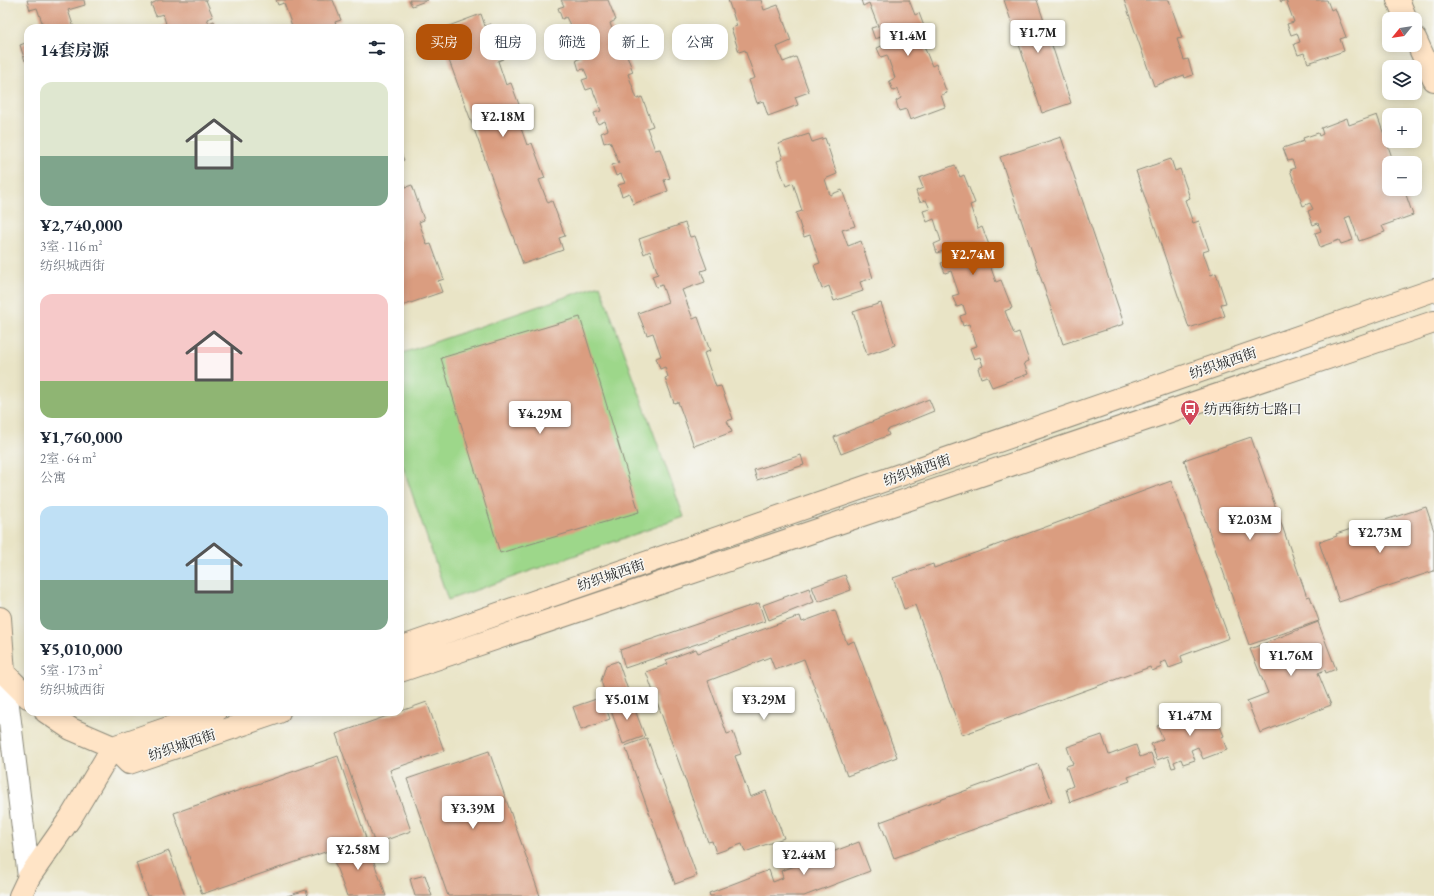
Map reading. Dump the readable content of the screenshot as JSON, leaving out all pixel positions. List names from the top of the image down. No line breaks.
{"streets":{"street":["纺织城西街"]},"places":{"bus stop":["纺西街纺七路口"]},"north":"bottom left","page":{"map_buttons":["+","−"],"price":["¥1.7M","¥1.4M","¥2.18M","¥2.74M","¥4.29M","¥2.03M","¥2.73M","¥1.76M","¥5.01M","¥3.29M","¥1.47M","¥3.39M","¥2.58M","¥2.44M"],"chip":["买房","租房","筛选","新上","公寓"],"heading":"14套房源","list":[{"name":"¥2,740,000","note":"3室 · 116 m² · 纺织城西街"},{"name":"¥1,760,000","note":"2室 · 64 m² · 公寓"},{"name":"¥5,010,000","note":"5室 · 173 m² · 纺织城西街"}]}}
